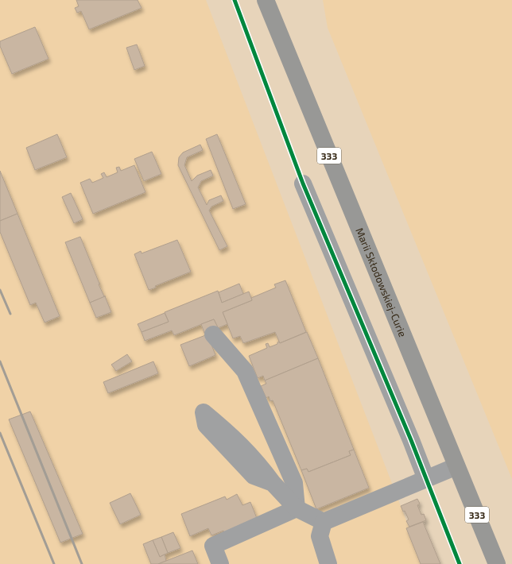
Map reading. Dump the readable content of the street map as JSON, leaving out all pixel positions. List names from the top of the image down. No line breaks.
{"streets":{"main road":["333","Marii Skłodowskiej-Curie"]}}
